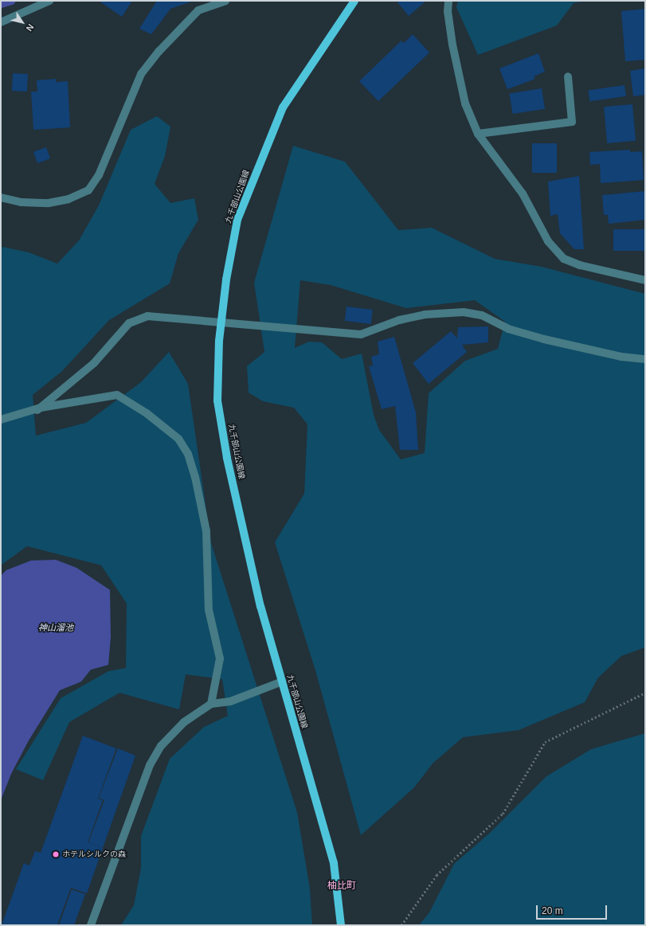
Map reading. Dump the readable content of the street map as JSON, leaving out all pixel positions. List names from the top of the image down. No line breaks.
{"streets":{"main road":["九千部山公園線"]},"districts":["柚比町"],"water":["神山溜池"],"places":["ホテルシルクの森"],"scale_bar":"20 m","north":"bottom right"}
